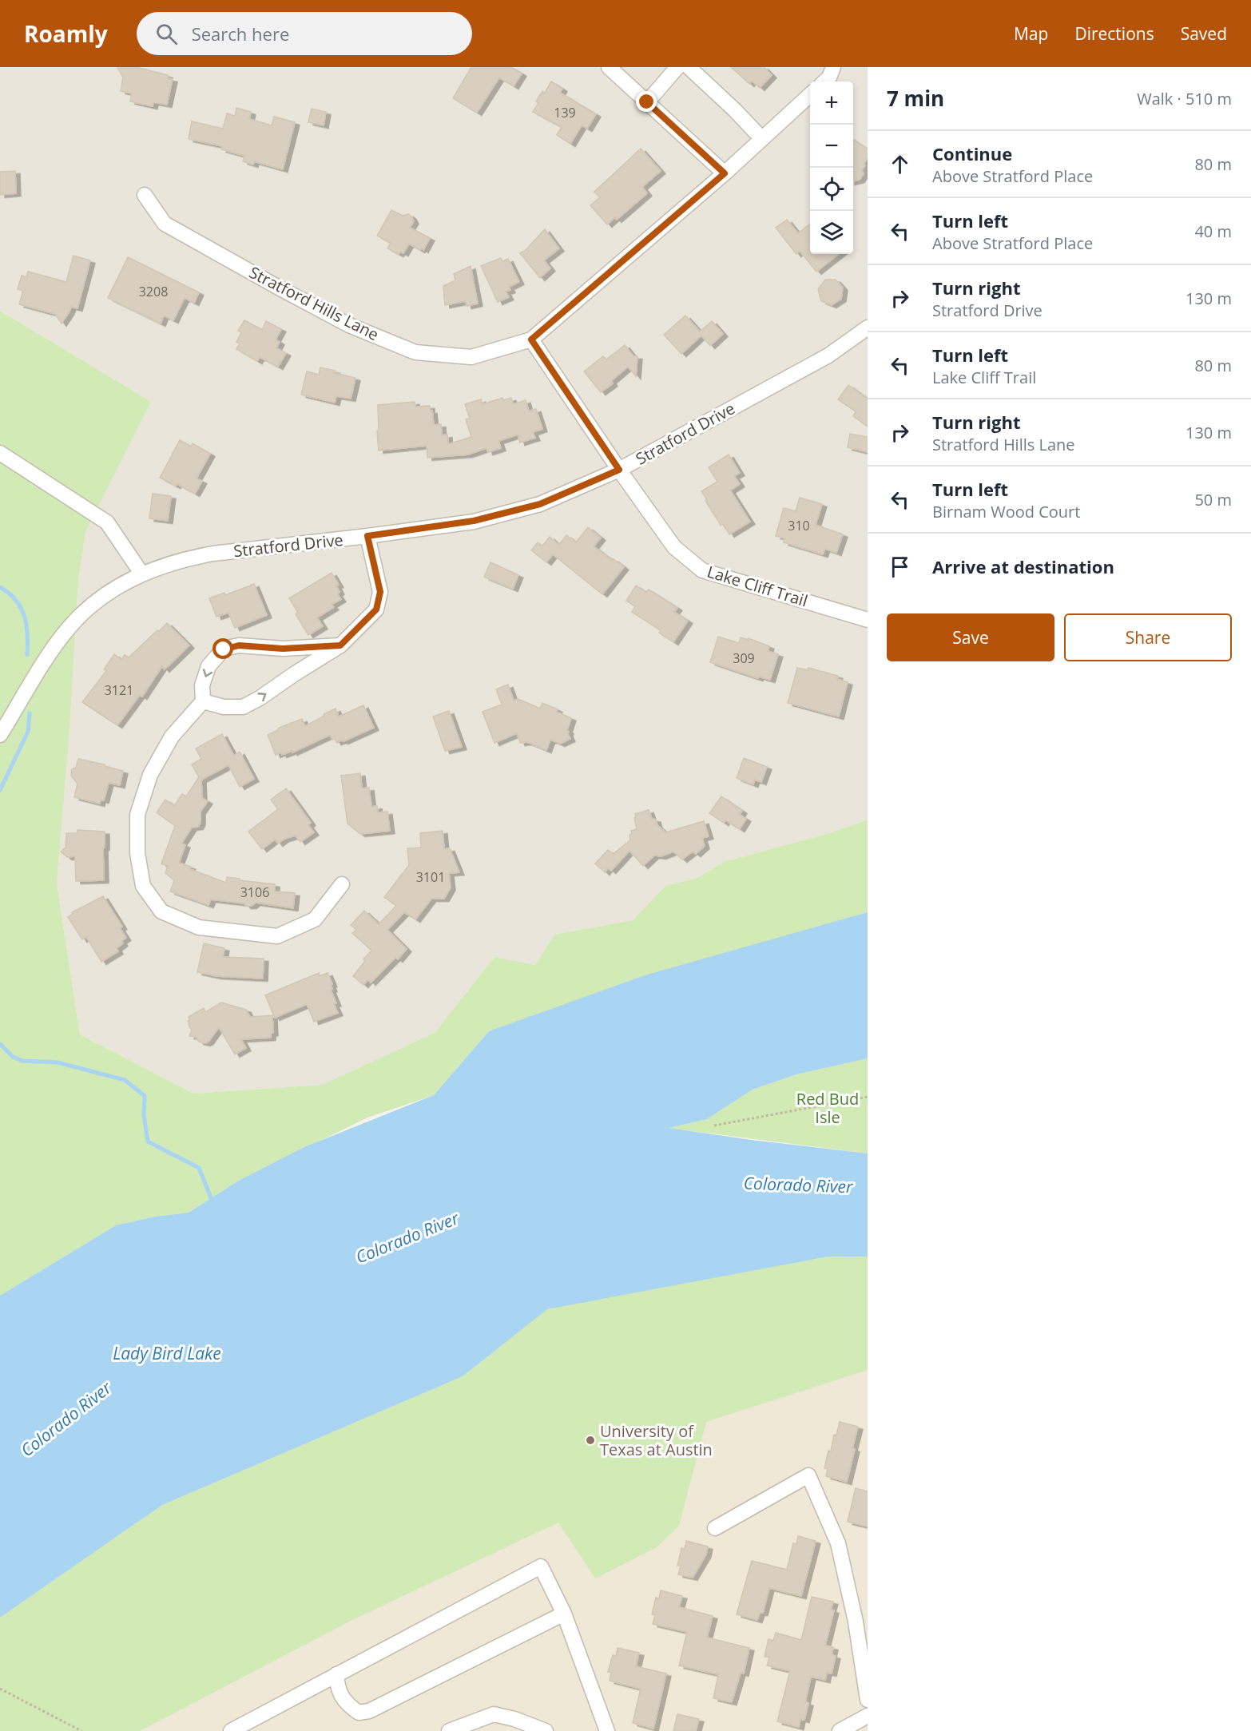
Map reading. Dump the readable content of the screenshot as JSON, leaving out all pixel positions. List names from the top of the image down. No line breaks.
{"streets":{"street":["Stratford Hills Lane","Stratford Drive","Lake Cliff Trail"]},"crossings":[["Stratford Hills Lane","Lake Cliff Trail"],["Stratford Drive","Lake Cliff Trail"]],"water":["Colorado River","Lady Bird Lake"],"parks":["Red Bud Isle"],"places":["University of Texas at Austin"],"house_numbers":["139","3208","310","309","3121","3101","3106"],"page":{"header":"Roamly","search":"Search here","nav":["Map","Directions","Saved"],"heading":["7 min","Walk · 510 m"],"map_buttons":["+","−"],"list":[["Continue","Above Stratford Place","80 m"],["Turn left","Above Stratford Place","40 m"],["Turn right","Stratford Drive","130 m"],["Turn left","Lake Cliff Trail","80 m"],["Turn right","Stratford Hills Lane","130 m"],["Turn left","Birnam Wood Court","50 m"],"Arrive at destination"],"buttons":["Save","Share"]}}
